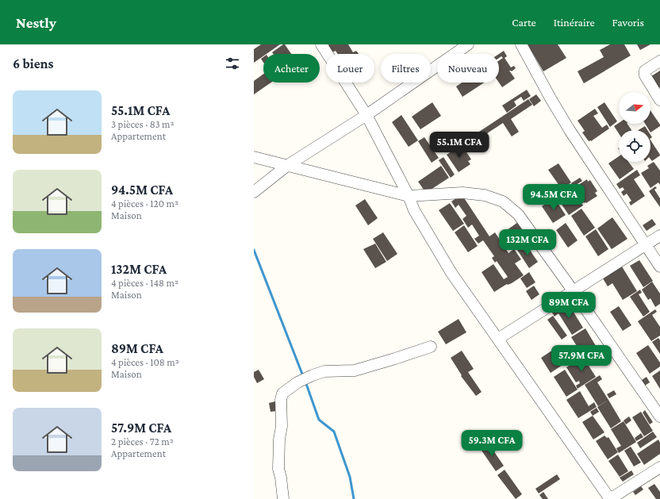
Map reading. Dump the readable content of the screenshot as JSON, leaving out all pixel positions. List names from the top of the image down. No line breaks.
{"north":"right","page":{"header":"Nestly","nav":["Carte","Itinéraire","Favoris"],"heading":"6 biens","chip":["Acheter","Louer","Filtres","Nouveau"],"list":[{"name":"55.1M CFA","note":"3 pièces · 83 m² · Appartement"},{"name":"94.5M CFA","note":"4 pièces · 120 m² · Maison"},{"name":"132M CFA","note":"4 pièces · 148 m² · Maison"},{"name":"89M CFA","note":"4 pièces · 108 m² · Maison"},{"name":"57.9M CFA","note":"2 pièces · 72 m² · Appartement"}],"price":["55.1M CFA","94.5M CFA","132M CFA","89M CFA","57.9M CFA","59.3M CFA"]}}
